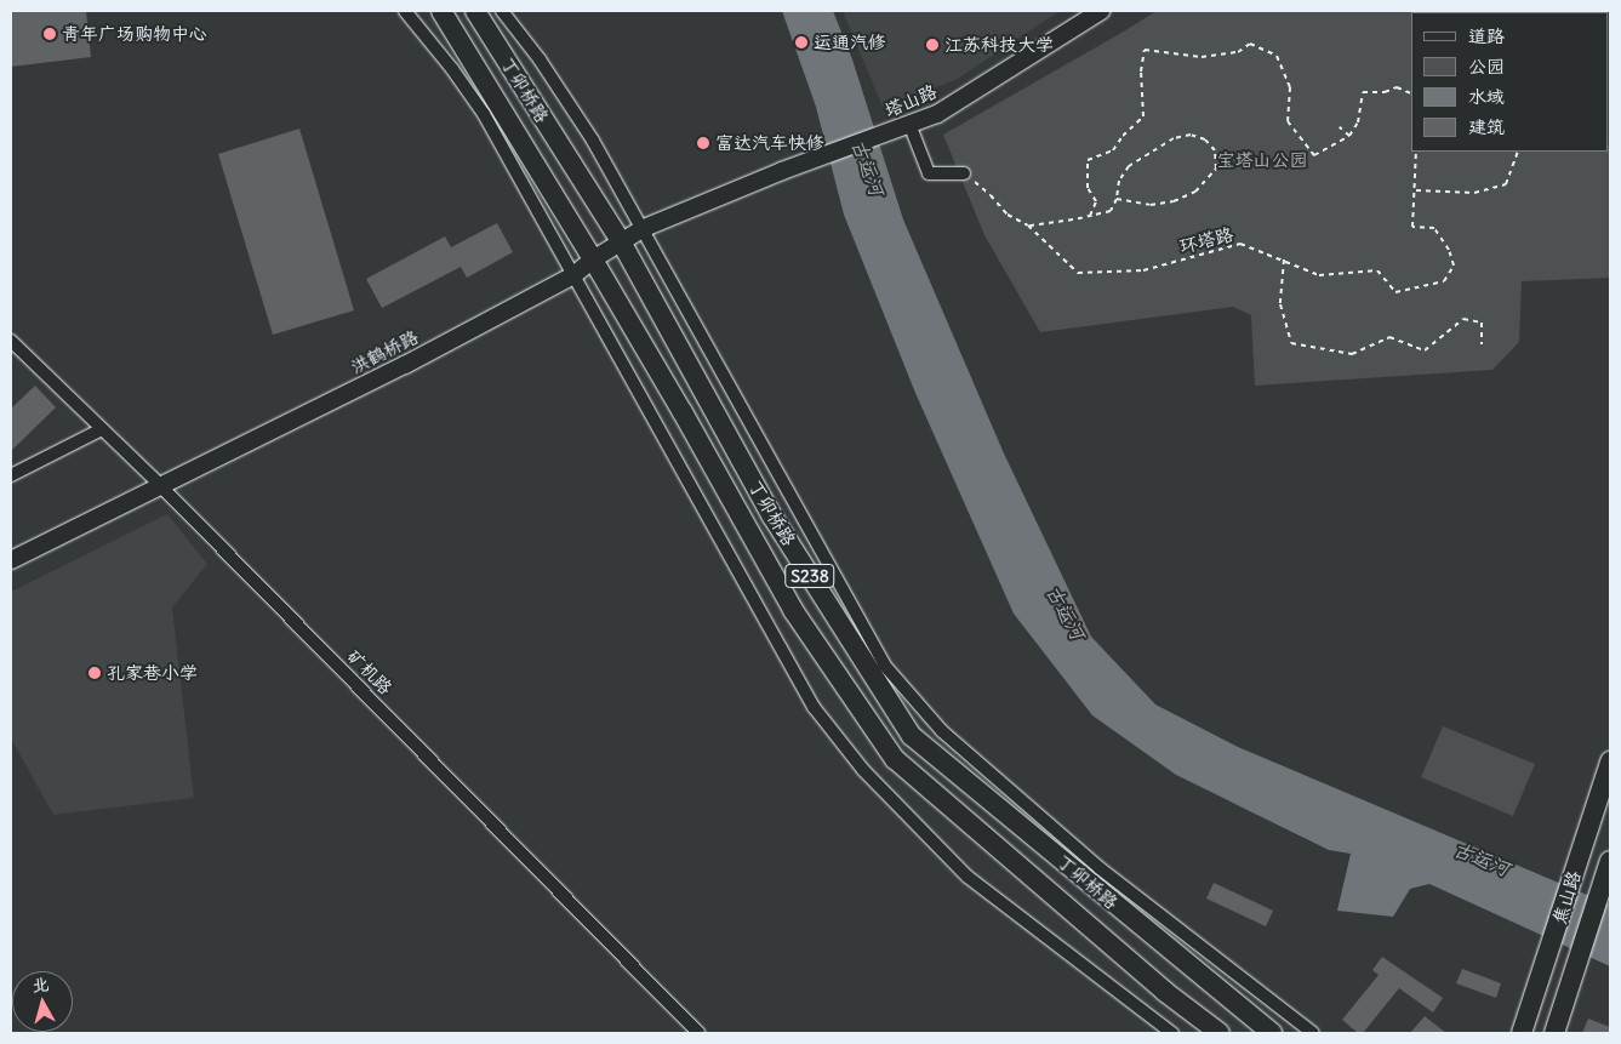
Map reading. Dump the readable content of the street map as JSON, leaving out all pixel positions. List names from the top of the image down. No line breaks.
{"streets":{"main road":["丁卯桥路","S238","焦山路"],"street":["塔山路","洪鹤桥路","矿机路"],"path":["环塔路"]},"crossings":[["丁卯桥路","塔山路"],["丁卯桥路","洪鹤桥路"],["塔山路","洪鹤桥路"],["洪鹤桥路","矿机路"]],"water":["古运河"],"parks":["宝塔山公园"],"places":["青年广场购物中心","运通汽修","江苏科技大学","富达汽车快修","孔家巷小学"],"legend":["道路","公园","水域","建筑"],"north":"top"}
